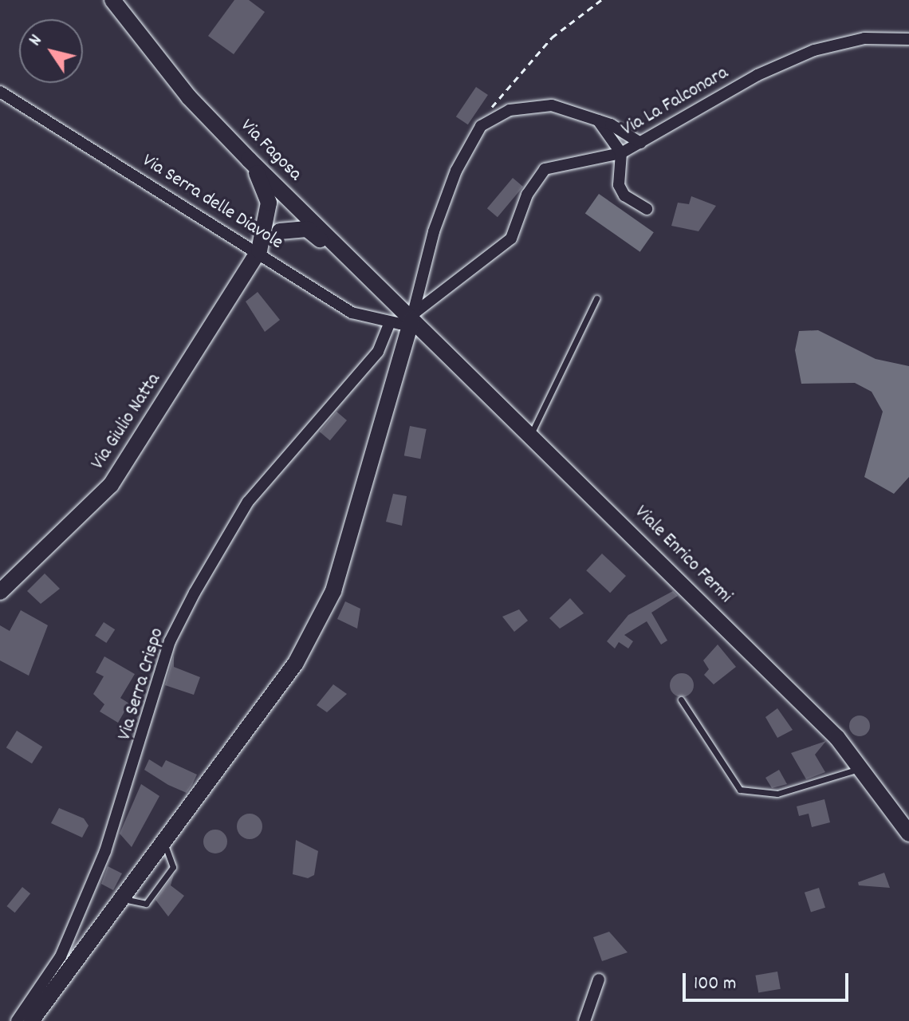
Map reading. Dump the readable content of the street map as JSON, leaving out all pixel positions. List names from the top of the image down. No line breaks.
{"streets":{"street":["Via La Falconara","Via Fagosa","Via Serra delle Diavole","Via Giulio Natta","Viale Enrico Fermi","Via Serra Crispo"]},"crossings":[["Via La Falconara","Via Fagosa"],["Via La Falconara","Via Serra delle Diavole"],["Via La Falconara","Viale Enrico Fermi"],["Via Fagosa","Via Serra delle Diavole"],["Via Fagosa","Viale Enrico Fermi"],["Via Serra delle Diavole","Via Giulio Natta"],["Via Serra delle Diavole","Viale Enrico Fermi"],["Via Serra delle Diavole","Via Serra Crispo"]],"scale_bar":"100 m","north":"top left"}
